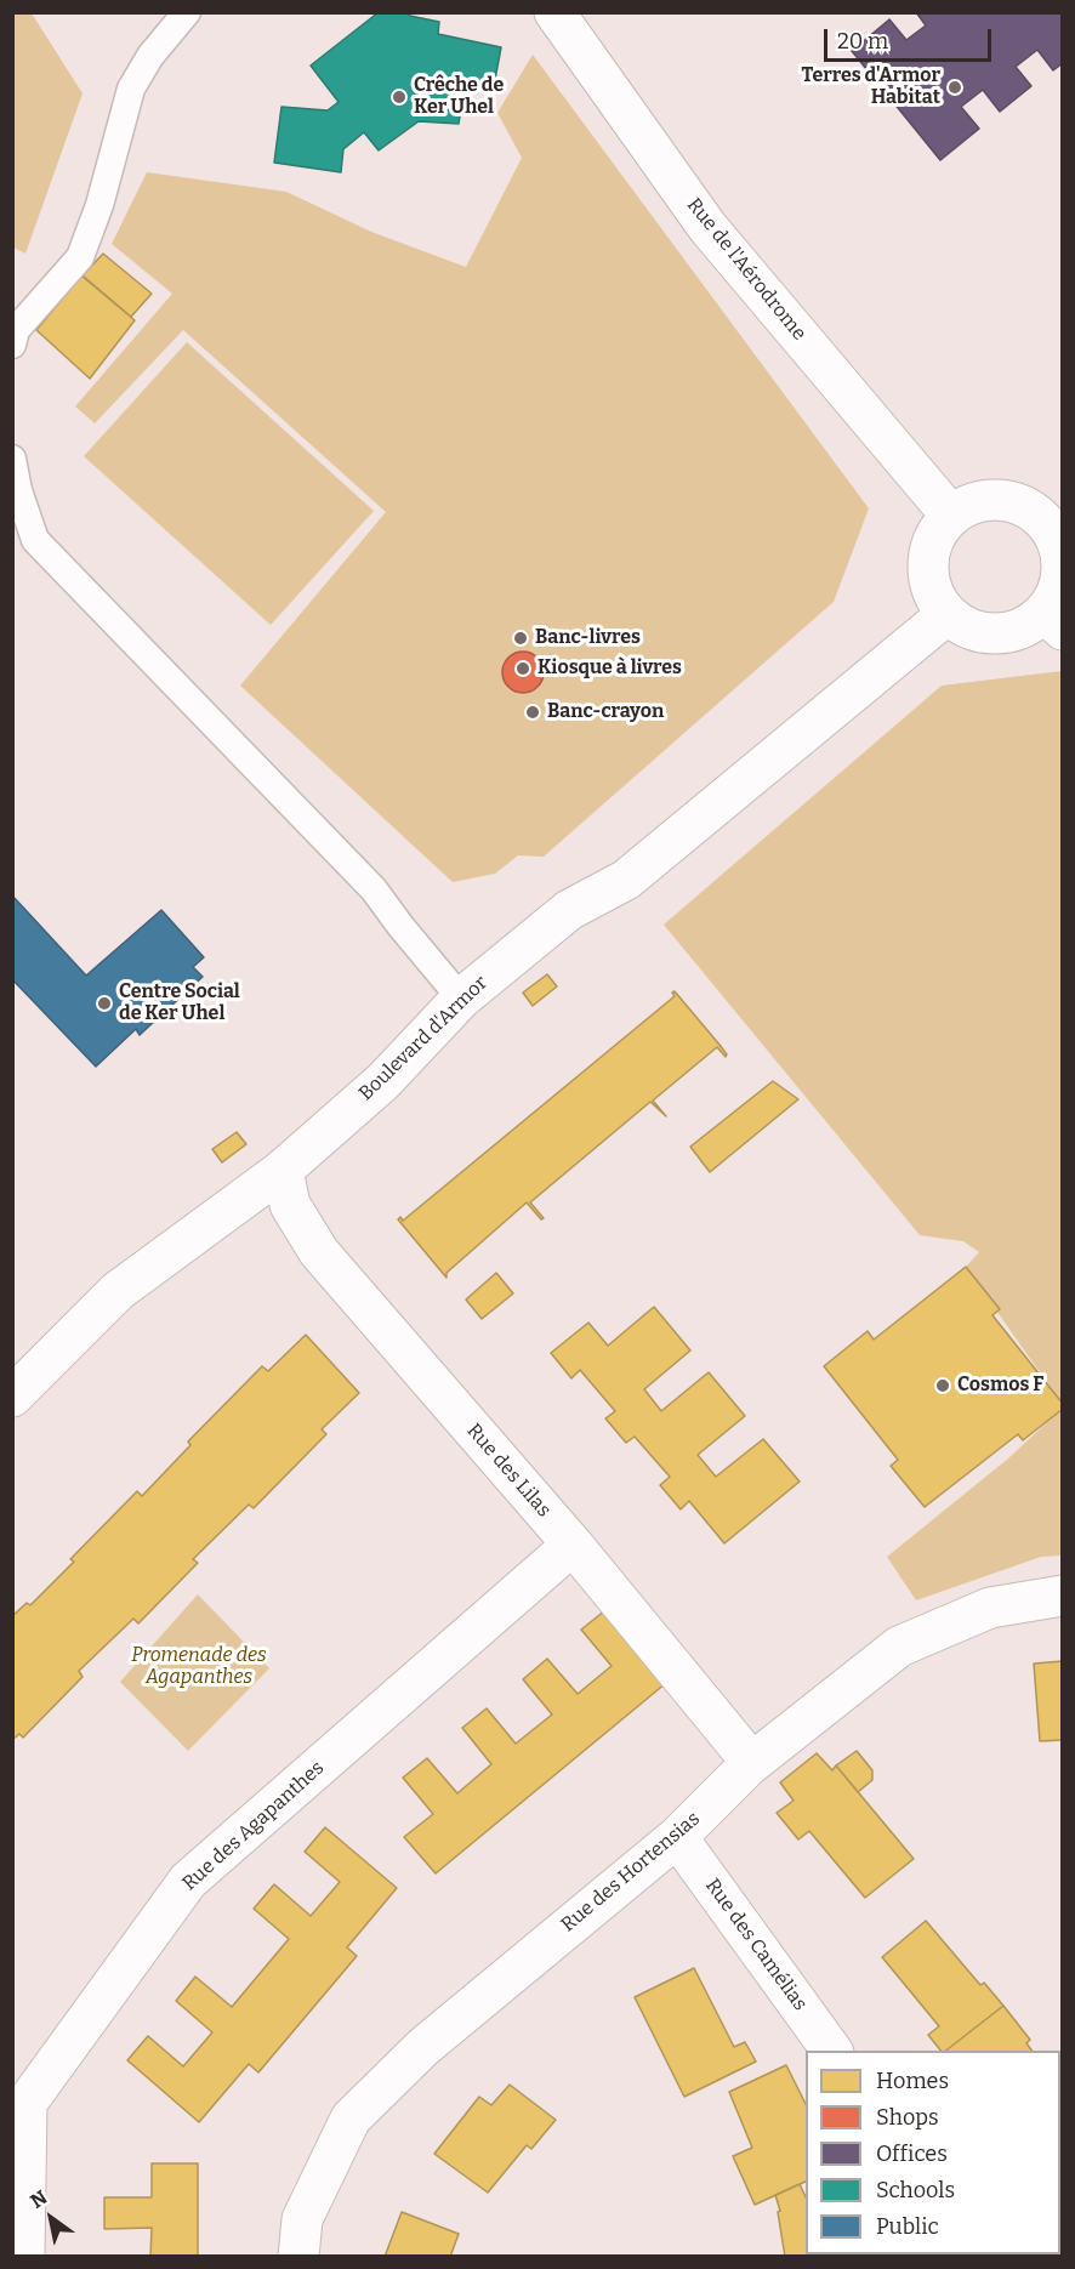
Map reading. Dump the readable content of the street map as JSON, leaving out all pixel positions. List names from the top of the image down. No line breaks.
{"streets":{"street":["Rue de l'Aérodrome","Boulevard d'Armor","Rue des Lilas","Rue des Agapanthes","Rue des Hortensias","Rue des Camélias"]},"crossings":[["Rue de l'Aérodrome","Boulevard d'Armor"],["Boulevard d'Armor","Rue des Lilas"],["Rue des Lilas","Rue des Agapanthes"],["Rue des Lilas","Rue des Hortensias"],["Rue des Hortensias","Rue des Camélias"]],"parks":["Promenade des Agapanthes"],"places":["Terres d'Armor Habitat","Crêche de Ker Uhel","Banc-livres","Kiosque à livres","Banc-crayon","Centre Social de Ker Uhel","Cosmos F"],"legend":["Homes","Shops","Offices","Schools","Public"],"scale_bar":"20 m","north":"top left"}
